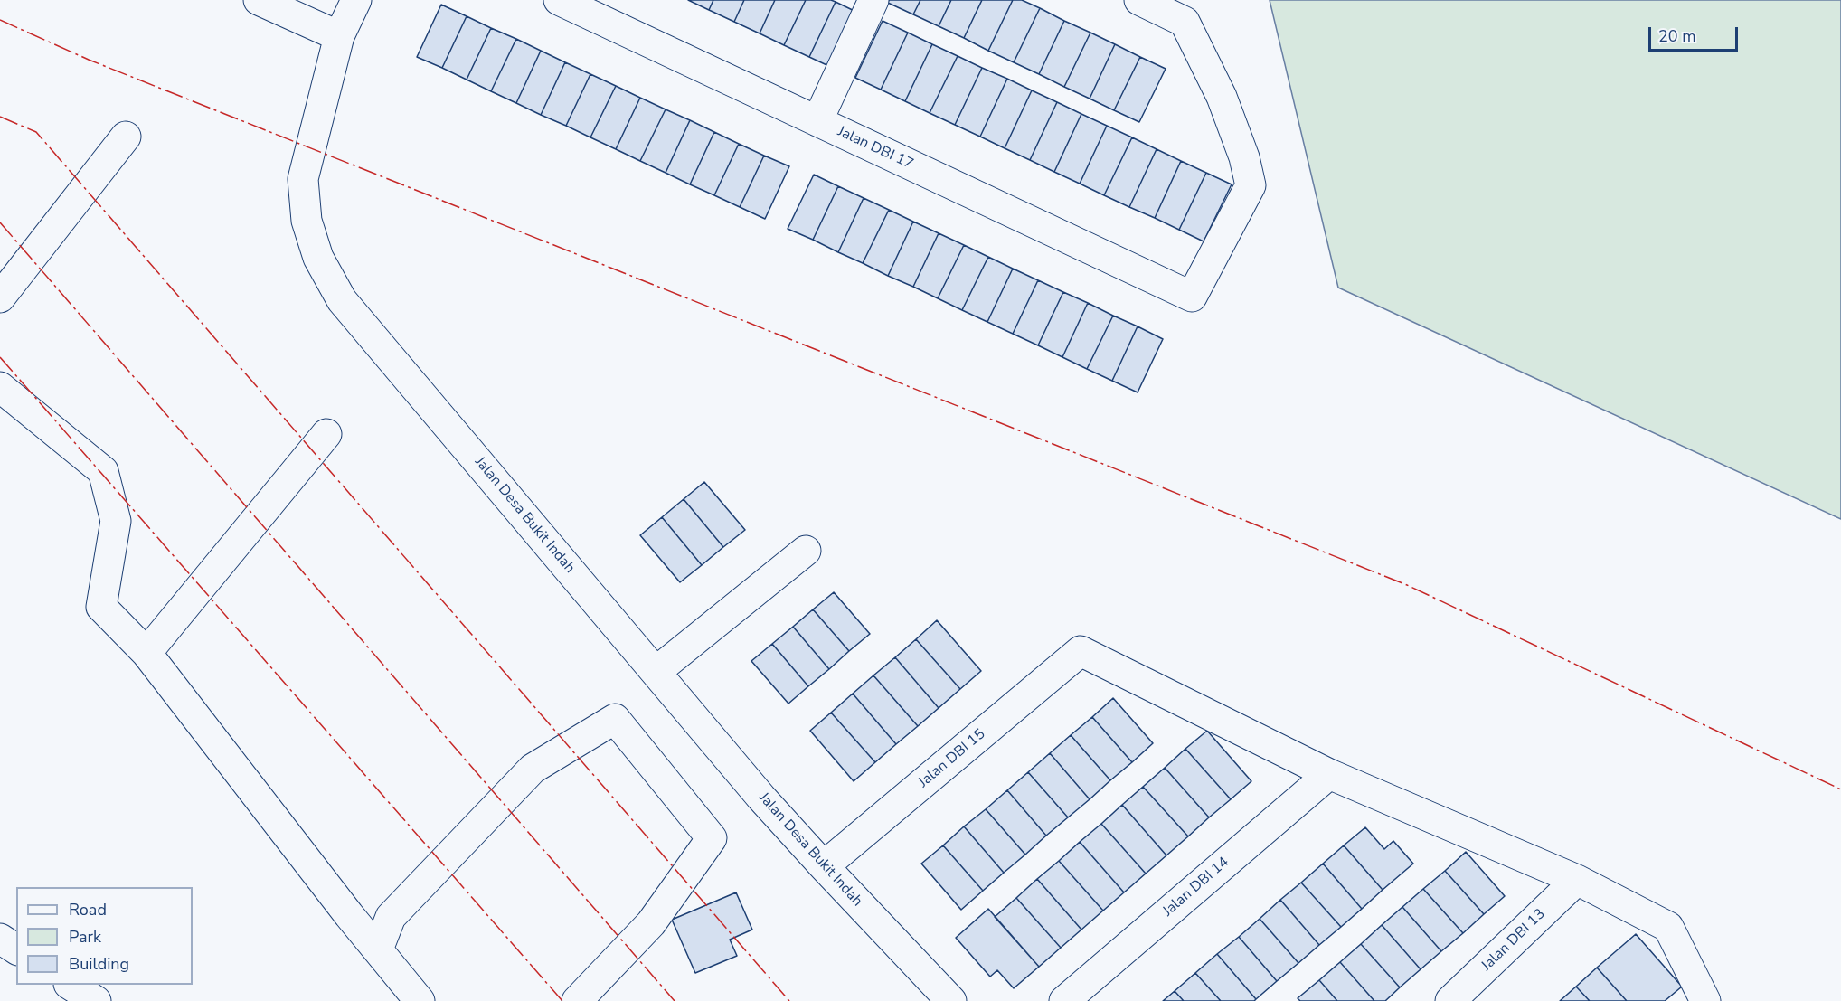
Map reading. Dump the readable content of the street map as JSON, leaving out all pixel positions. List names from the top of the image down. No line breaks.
{"streets":{"street":["Jalan DBI 17","Jalan Desa Bukit Indah","Jalan DBI 15","Jalan DBI 14","Jalan DBI 13"]},"crossings":[["Jalan Desa Bukit Indah","Jalan DBI 15"],["Jalan DBI 15","Jalan DBI 14"]],"legend":["Road","Park","Building"],"scale_bar":"20 m"}
